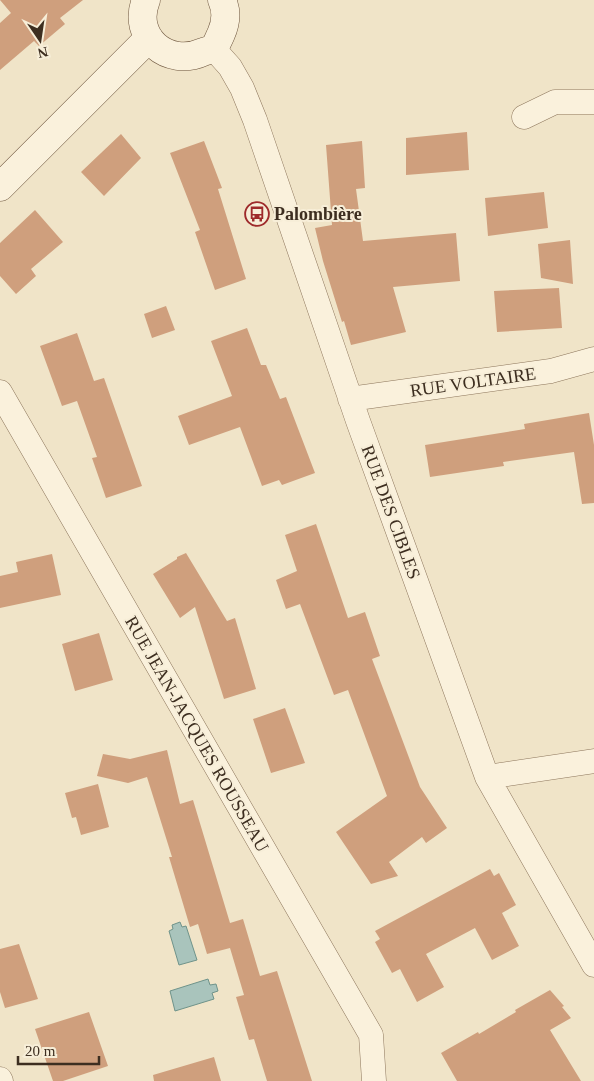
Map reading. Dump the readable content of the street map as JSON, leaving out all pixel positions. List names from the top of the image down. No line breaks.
{"streets":{"street":["RUE VOLTAIRE","RUE DES CIBLES","RUE JEAN-JACQUES ROUSSEAU"]},"crossings":[["RUE VOLTAIRE","RUE DES CIBLES"]],"places":{"bus stop":["Palombière"]},"scale_bar":"20 m","north":"bottom"}
